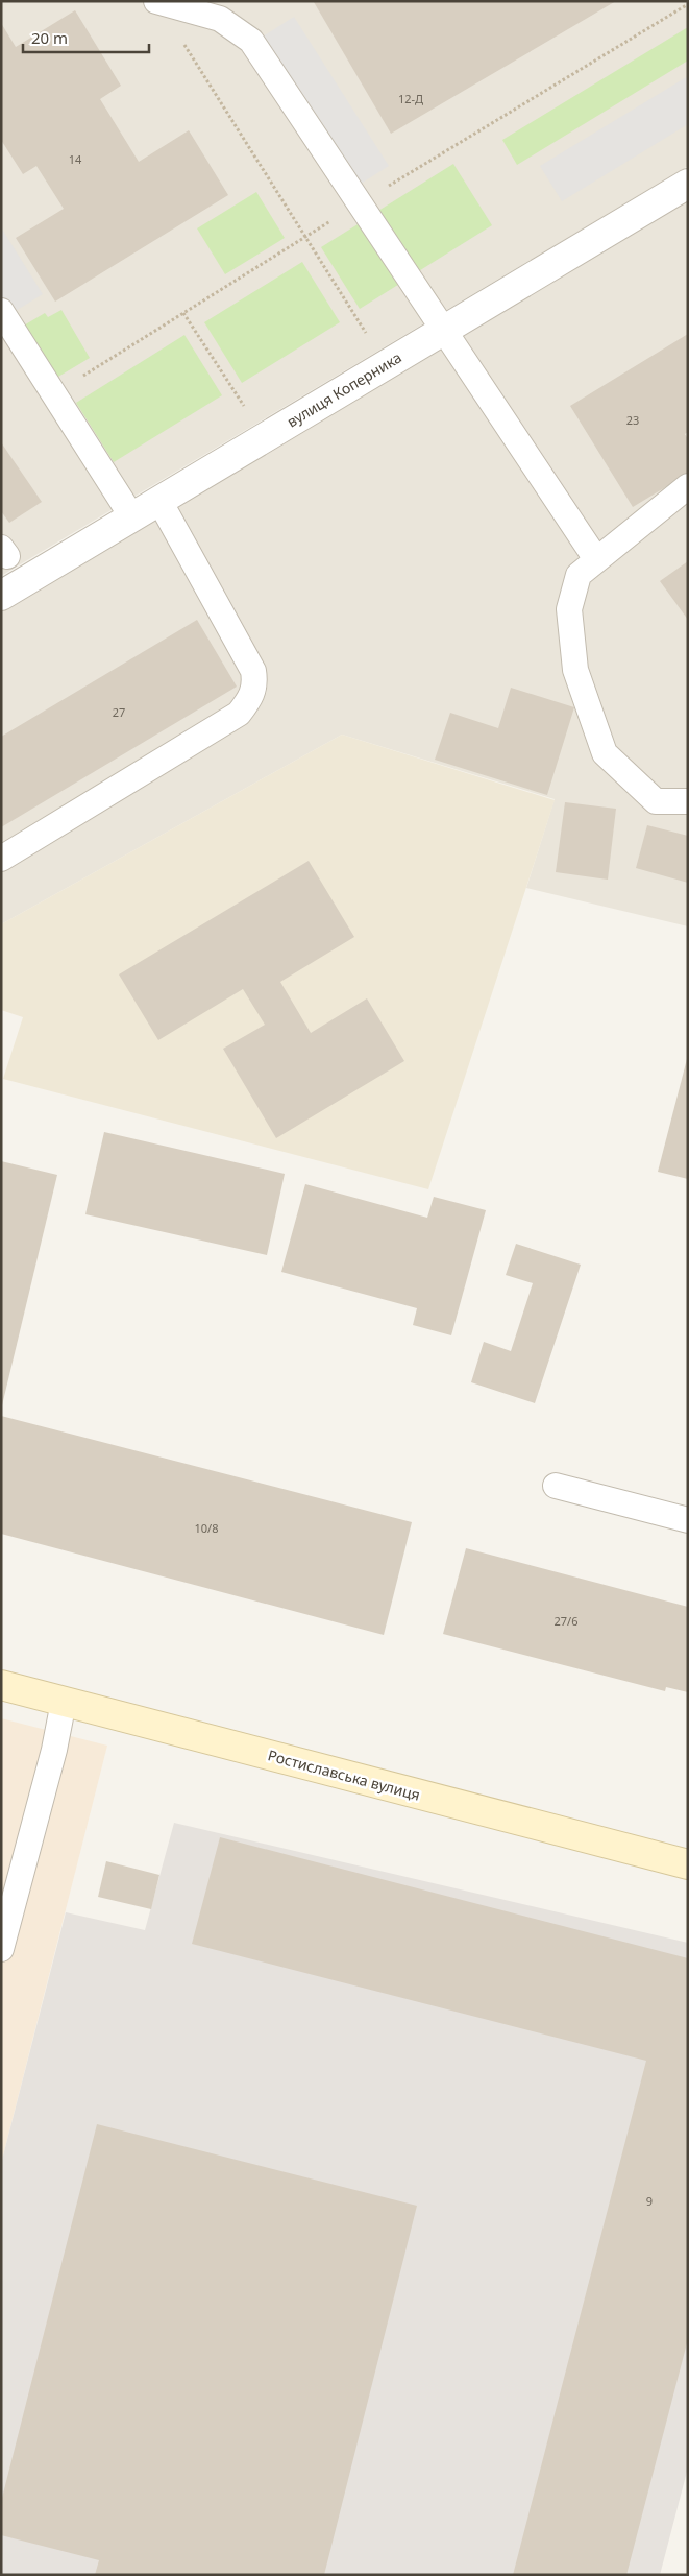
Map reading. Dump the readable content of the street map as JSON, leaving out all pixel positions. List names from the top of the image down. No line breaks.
{"streets":{"street":["вулиця Коперника","Ростиславська вулиця"]},"house_numbers":["12-Д","14","23","27","10/8","27/6","9"],"scale_bar":"20 m"}
